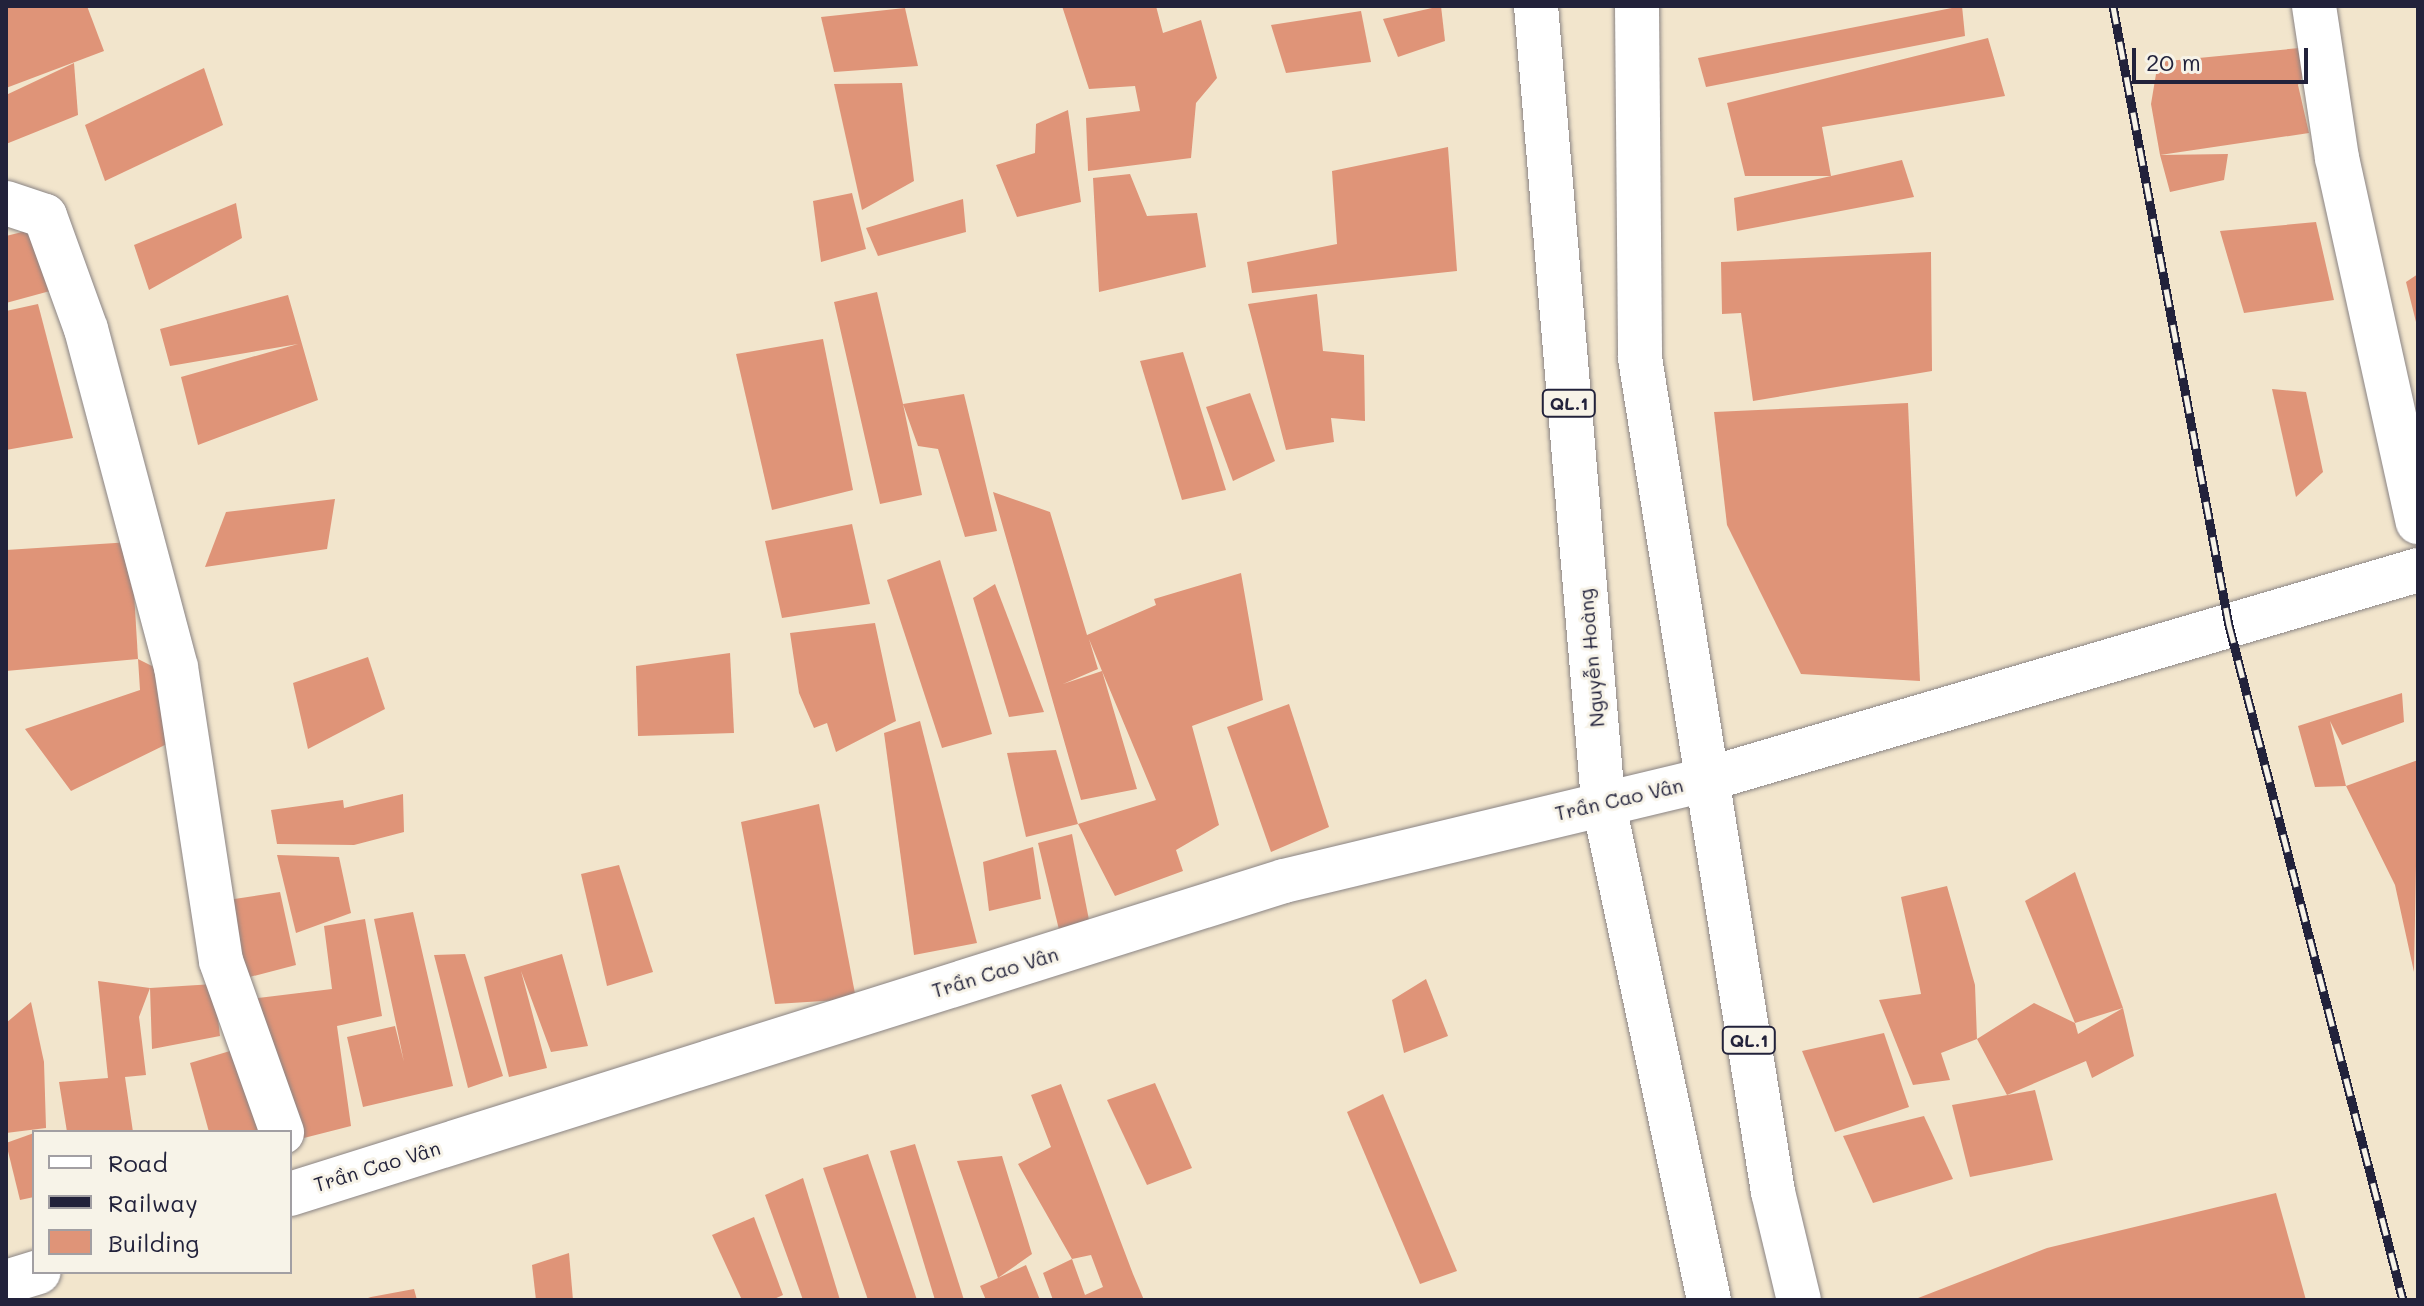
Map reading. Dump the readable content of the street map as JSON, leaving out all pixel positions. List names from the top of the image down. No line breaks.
{"streets":{"main road":["QL.1","Nguyễn Hoàng","Trần Cao Vân"]},"crossings":[["QL.1","Trần Cao Vân"],["Nguyễn Hoàng","Trần Cao Vân"]],"legend":["Road","Railway","Building"],"scale_bar":"20 m"}
